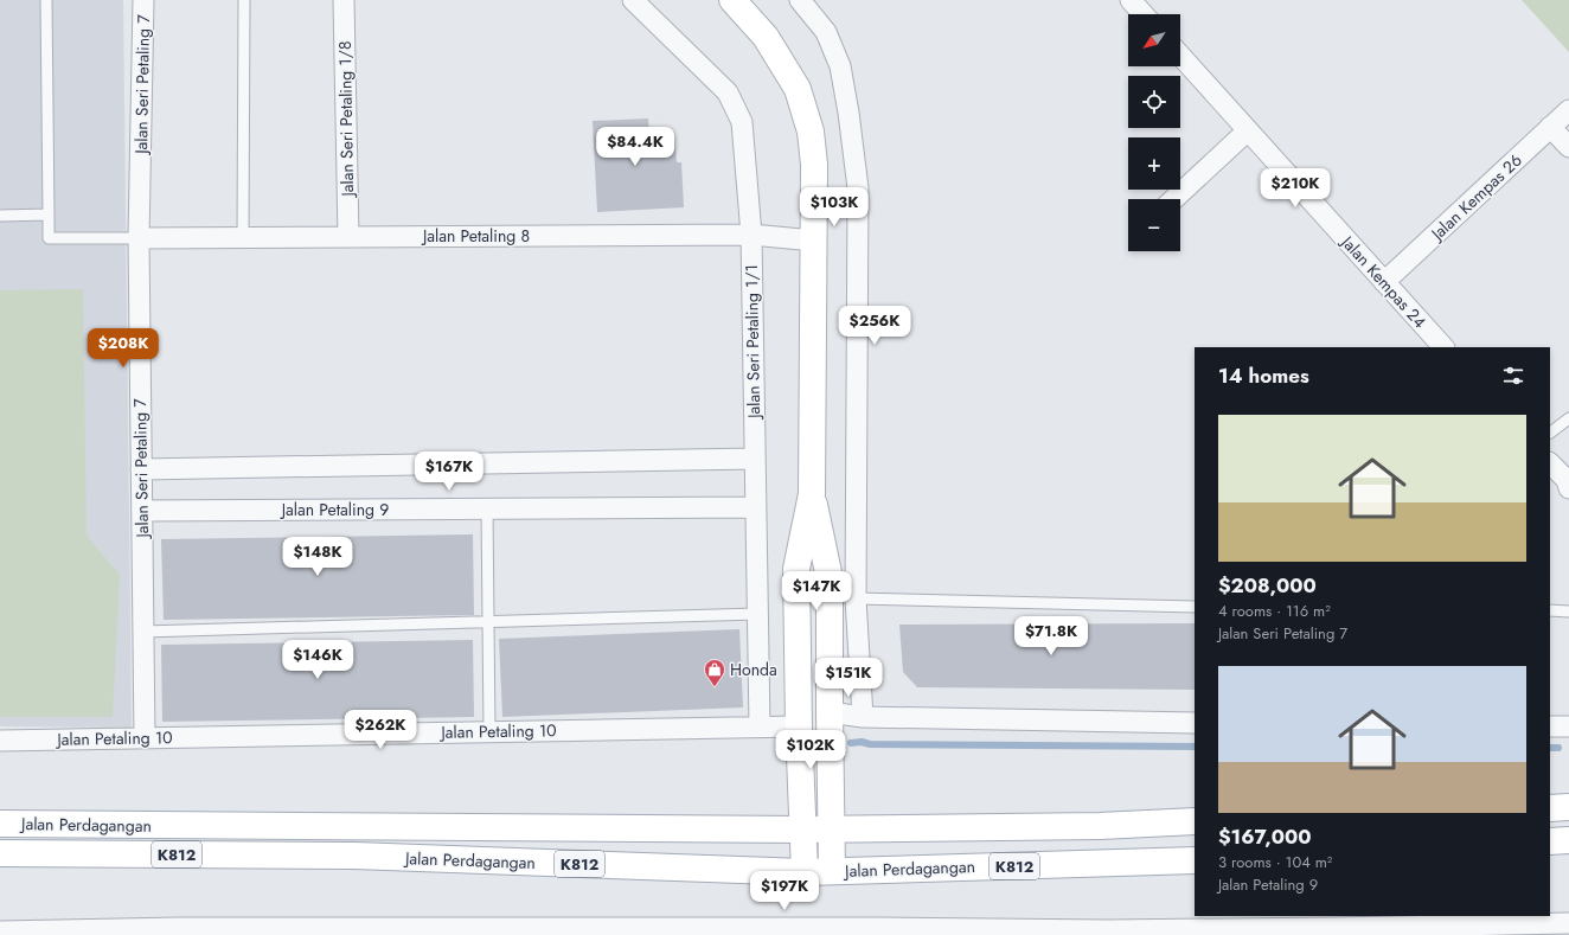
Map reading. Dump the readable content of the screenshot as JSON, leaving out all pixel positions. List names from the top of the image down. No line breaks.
{"streets":{"main road":["Jalan Perdagangan","K812"],"street":["Jalan Seri Petaling 7","Jalan Seri Petaling 1/8","Jalan Kempas 26","Jalan Petaling 8","Jalan Kempas 24","Jalan Seri Petaling 1/1","Jalan Petaling 9","Jalan Petaling 10"]},"crossings":[["Jalan Seri Petaling 7","Jalan Petaling 8"],["Jalan Seri Petaling 7","Jalan Petaling 9"],["Jalan Seri Petaling 7","Jalan Petaling 10"],["Jalan Seri Petaling 1/8","Jalan Petaling 8"],["Jalan Kempas 26","Jalan Kempas 24"],["Jalan Petaling 8","Jalan Seri Petaling 1/1"],["Jalan Seri Petaling 1/1","Jalan Petaling 9"],["Jalan Seri Petaling 1/1","Jalan Petaling 10"]],"places":{"shop":["Honda"]},"north":"bottom left","page":{"map_buttons":["+","−"],"price":["$84.4K","$210K","$103K","$256K","$208K","$167K","$148K","$147K","$71.8K","$146K","$151K","$262K","$102K","$197K"],"heading":"14 homes","list":[{"name":"$208,000","note":"4 rooms · 116 m² · Jalan Seri Petaling 7"},{"name":"$167,000","note":"3 rooms · 104 m² · Jalan Petaling 9"}]}}
